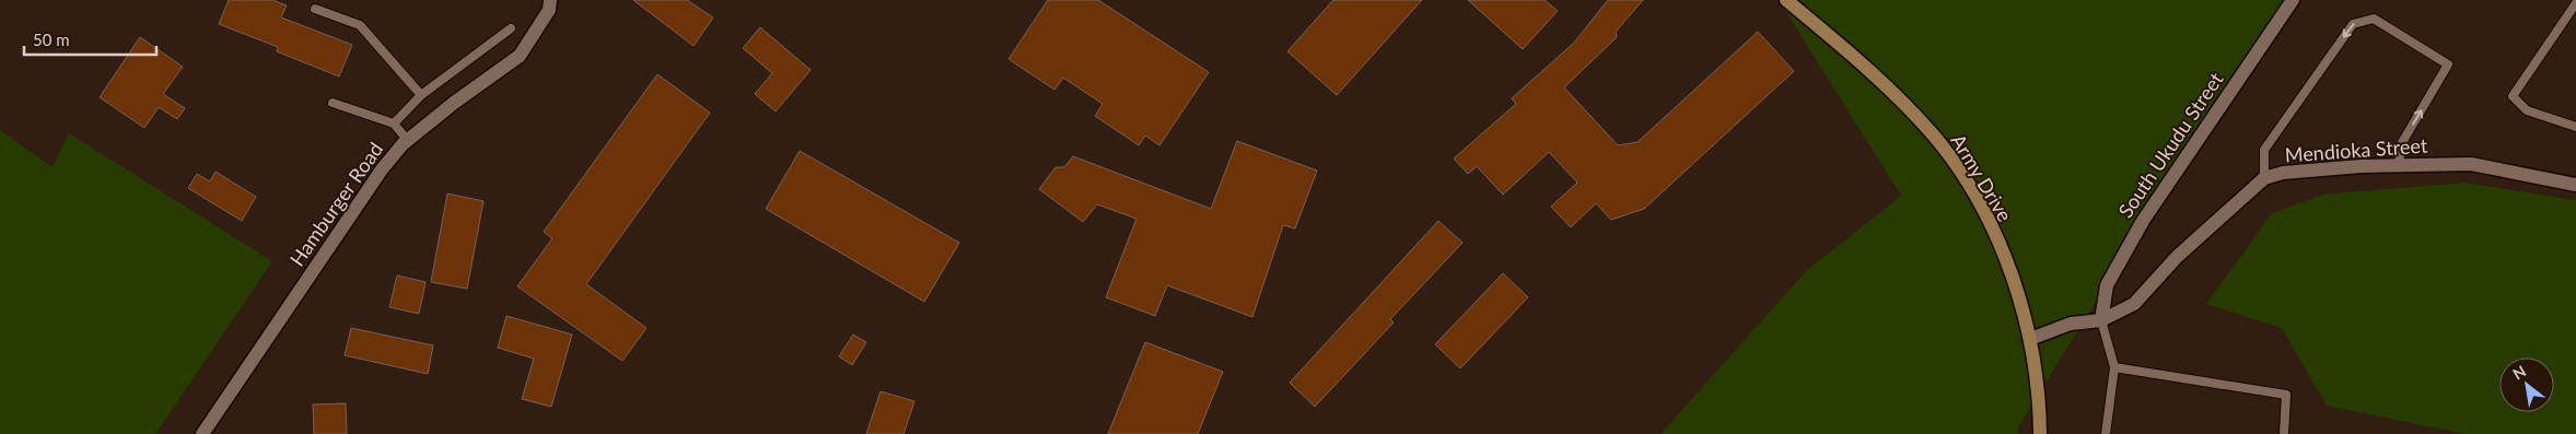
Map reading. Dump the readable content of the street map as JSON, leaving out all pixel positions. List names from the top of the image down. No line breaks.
{"streets":{"main road":["Army Drive"],"street":["South Ukudu Street","Mendioka Street","Hamburger Road"]},"crossings":[["South Ukudu Street","Mendioka Street"],["Mendioka Street","Army Drive"]],"scale_bar":"50 m","north":"top left"}
